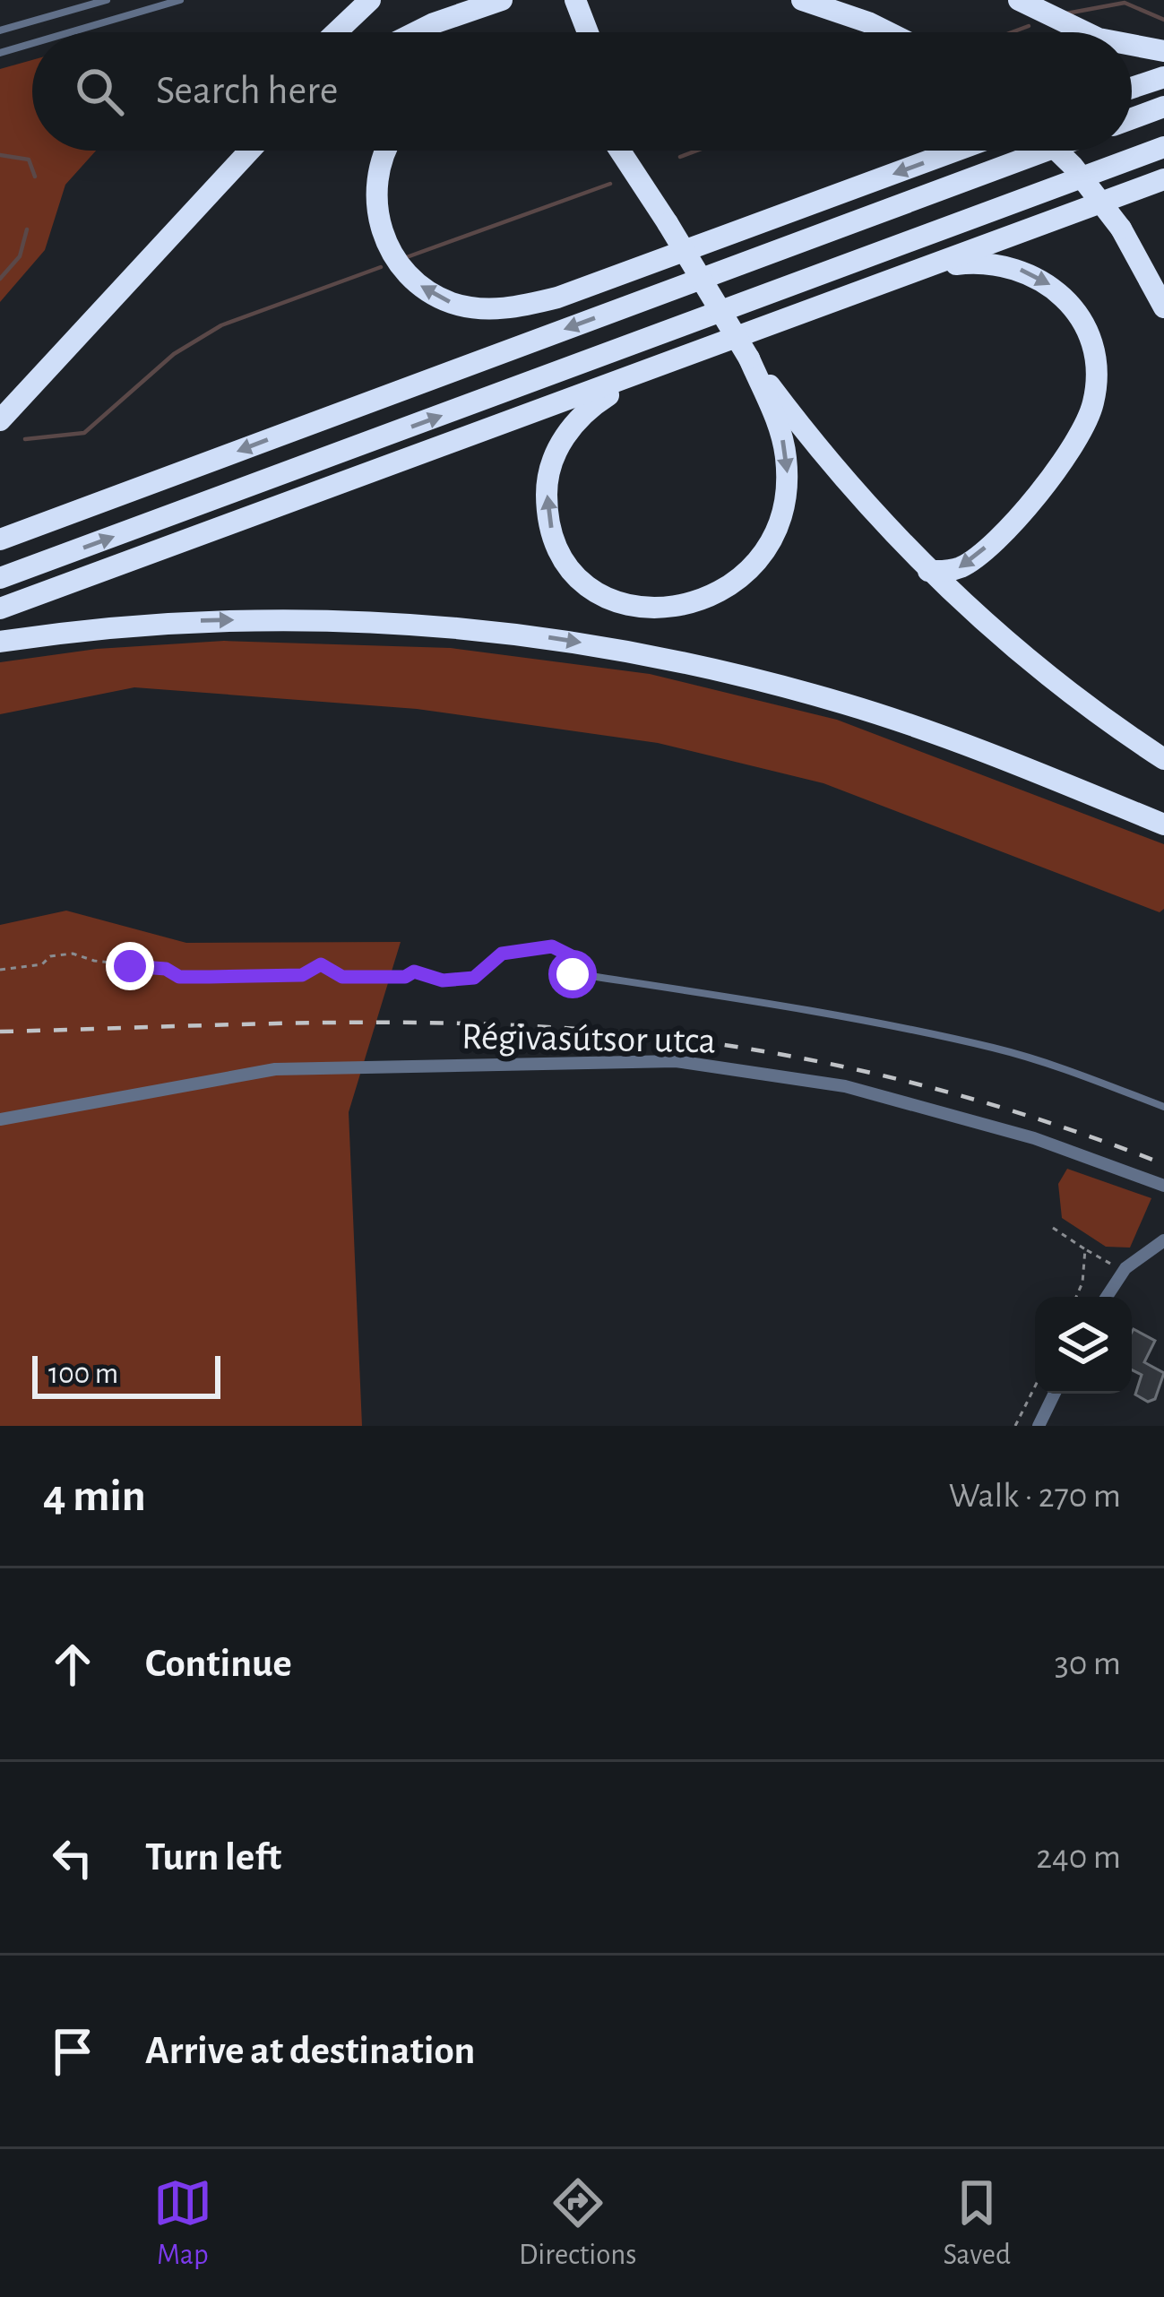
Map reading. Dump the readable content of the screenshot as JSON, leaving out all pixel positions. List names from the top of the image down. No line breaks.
{"streets":{"street":["Régivasútsor utca"]},"scale_bar":"100 m","page":{"search":"Search here","scale":"100 m","heading":["4 min","Walk · 270 m"],"list":[["Continue","30 m"],["Turn left","240 m"],"Arrive at destination"],"nav":["Map","Directions","Saved"]}}
